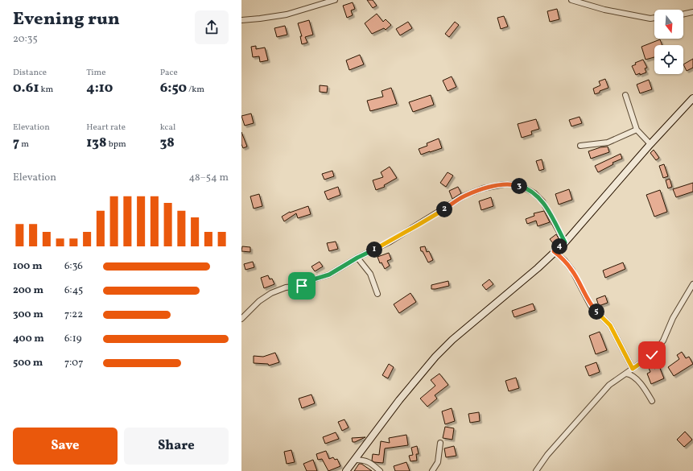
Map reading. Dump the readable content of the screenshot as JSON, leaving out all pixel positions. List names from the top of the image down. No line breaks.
{"north":"bottom","page":{"heading":["Evening run","20:35"],"stats":[["Distance","0.61 km"],["Time","4:10"],["Pace","6:50 /km"],["Elevation","7 m"],["Heart rate","138 bpm"],["kcal","38"]],"chart":["Elevation","48–54 m"],"pins":["3","2","4","1","5"],"list":[{"name":"100 m","note":"6:36"},{"name":"200 m","note":"6:45"},{"name":"300 m","note":"7:22"},{"name":"400 m","note":"6:19"},{"name":"500 m","note":"7:07"}],"buttons":["Save","Share"]}}
